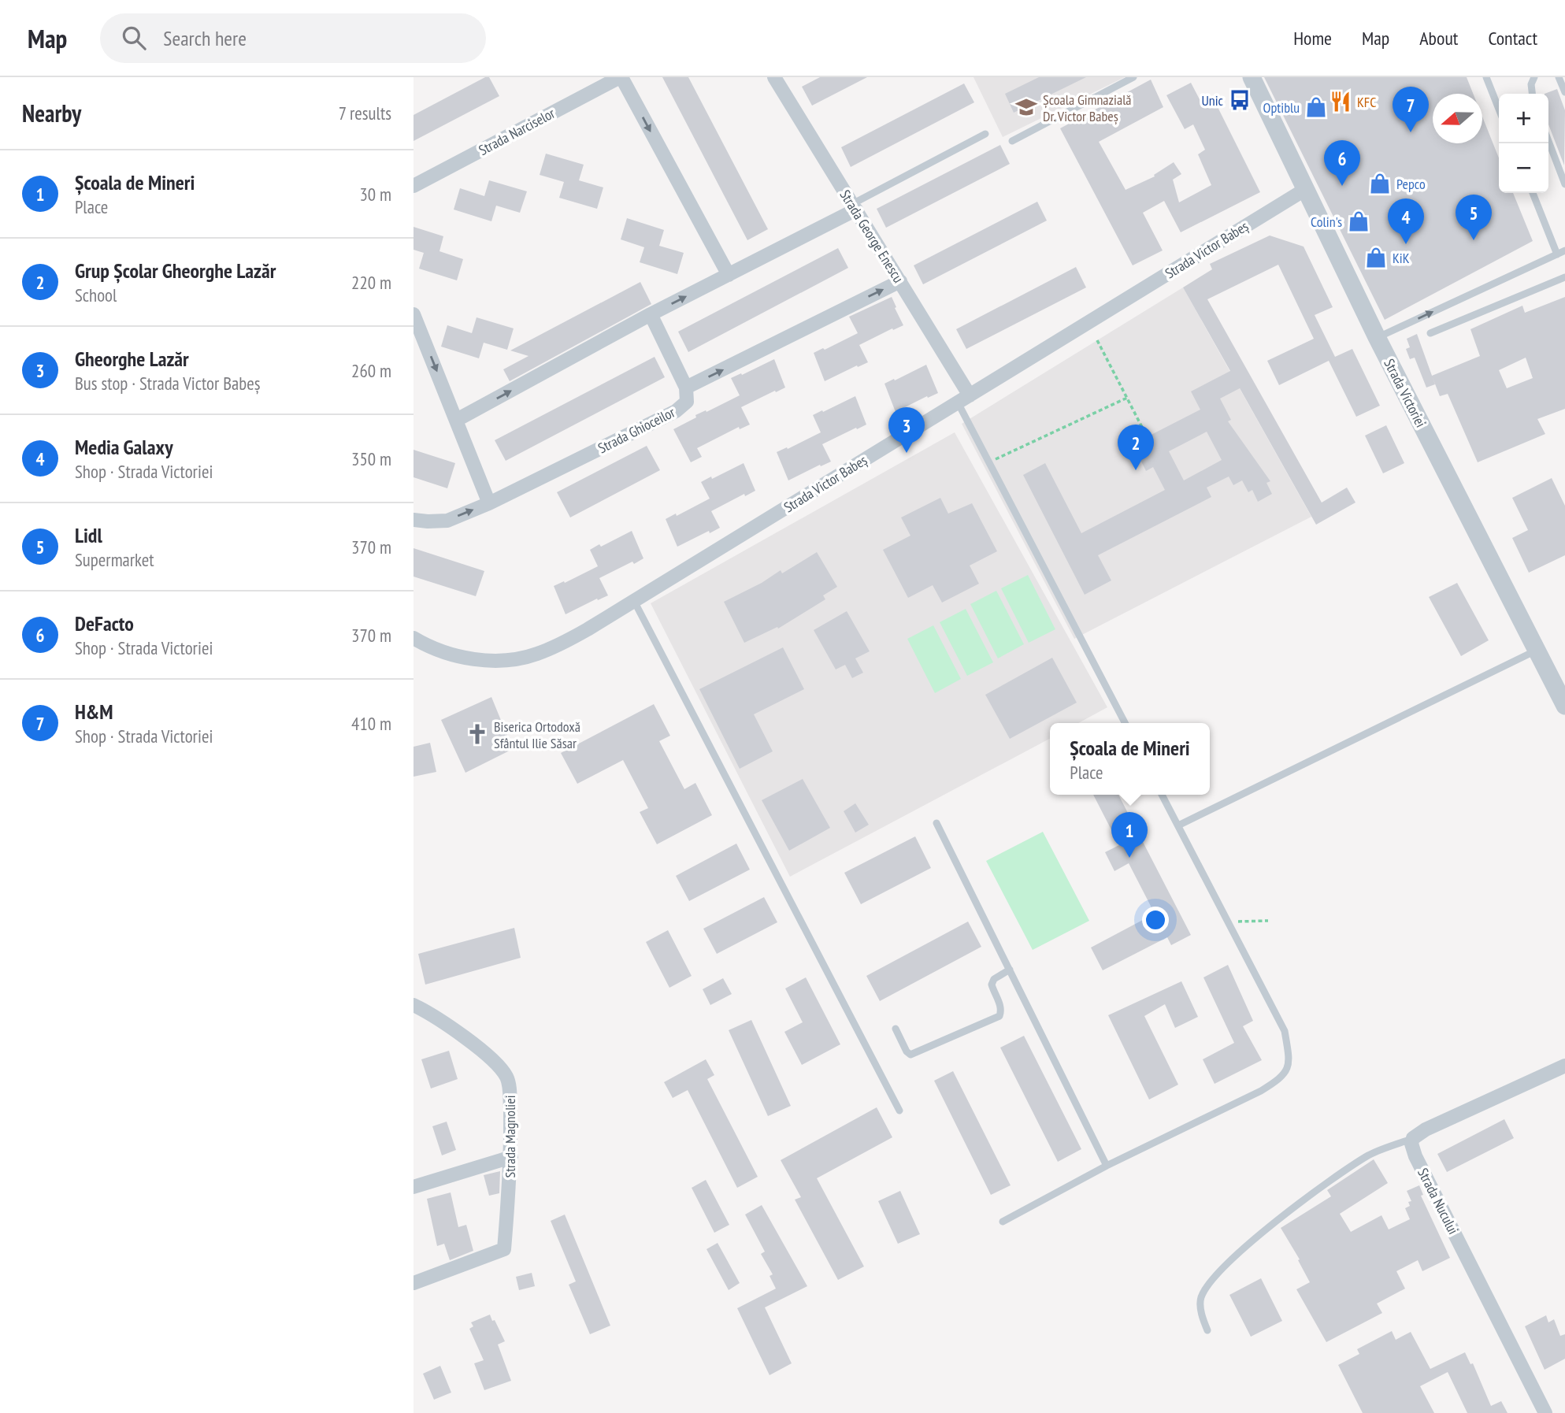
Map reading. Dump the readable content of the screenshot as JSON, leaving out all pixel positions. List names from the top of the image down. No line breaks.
{"streets":{"street":["Strada Narciselor","Strada George Enescu","Strada Victor Babeș","Strada Victoriei","Strada Ghioceilor","Strada Magnoliei","Strada Nucului"]},"crossings":[["Strada George Enescu","Strada Victor Babeș"],["Strada Victor Babeș","Strada Victoriei"]],"places":{"bus stop":["Unic"],"restaurant":["KFC"],"school or university":["Școala Gimnazială Dr. Victor Babeș"],"shop":["Optiblu","Pepco","Colin's","KiK"],"church":["Biserica Ortodoxă Sfântul Ilie Săsar"]},"north":"left","page":{"header":"Map","search":"Search here","nav":["Home","Map","About","Contact"],"heading":["Nearby","7 results"],"pins":["7","6","5","4","3","2","1"],"map_buttons":["+","−"],"list":[{"mark":"1","name":"Școala de Mineri","note":"Place","value":"30 m"},{"mark":"2","name":"Grup Școlar Gheorghe Lazăr","note":"School","value":"220 m"},{"mark":"3","name":"Gheorghe Lazăr","note":"Bus stop · Strada Victor Babeș","value":"260 m"},{"mark":"4","name":"Media Galaxy","note":"Shop · Strada Victoriei","value":"350 m"},{"mark":"5","name":"Lidl","note":"Supermarket","value":"370 m"},{"mark":"6","name":"DeFacto","note":"Shop · Strada Victoriei","value":"370 m"},{"mark":"7","name":"H&M","note":"Shop · Strada Victoriei","value":"410 m"}],"popup":["Școala de Mineri","Place"]}}
